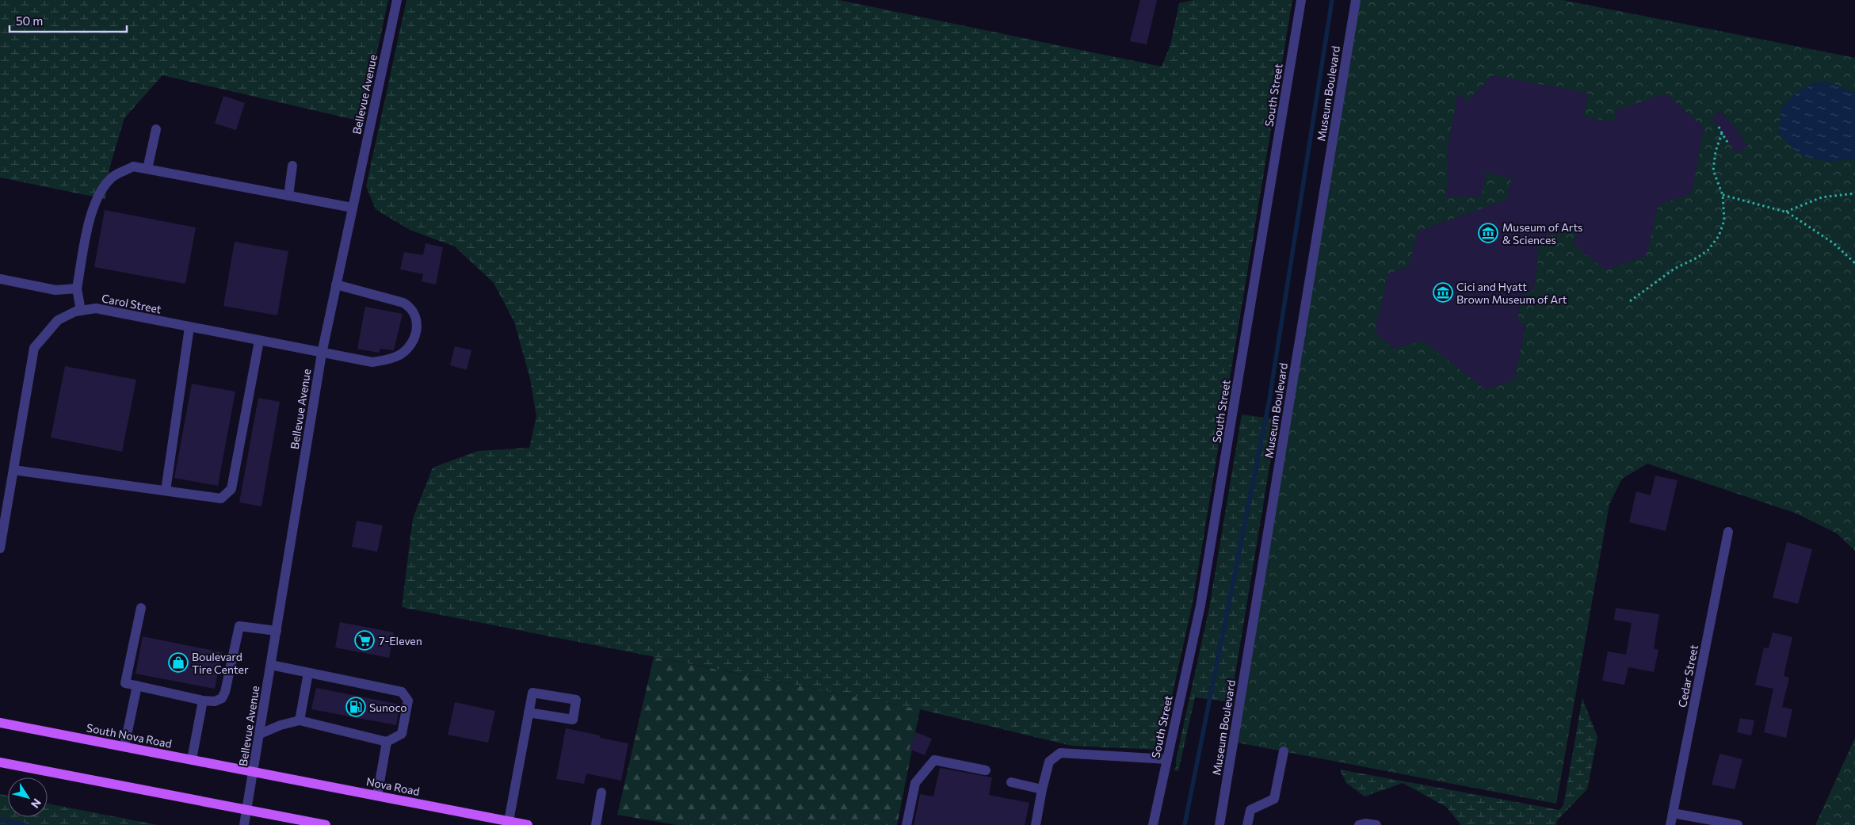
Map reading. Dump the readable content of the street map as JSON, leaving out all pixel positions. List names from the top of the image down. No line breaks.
{"streets":{"main road":["South Nova Road","Nova Road"],"street":["Museum Boulevard","Bellevue Avenue","South Street","Carol Street","Cedar Street"]},"crossings":[["Bellevue Avenue","Carol Street"],["Bellevue Avenue","South Nova Road"],["Bellevue Avenue","Nova Road"],["South Nova Road","Nova Road"]],"places":{"museum":["Museum of Arts & Sciences","Cici and Hyatt Brown Museum of Art"],"supermarket":["7-Eleven"],"shop":["Boulevard Tire Center"],"fuel station":["Sunoco"]},"scale_bar":"50 m","north":"bottom right"}
